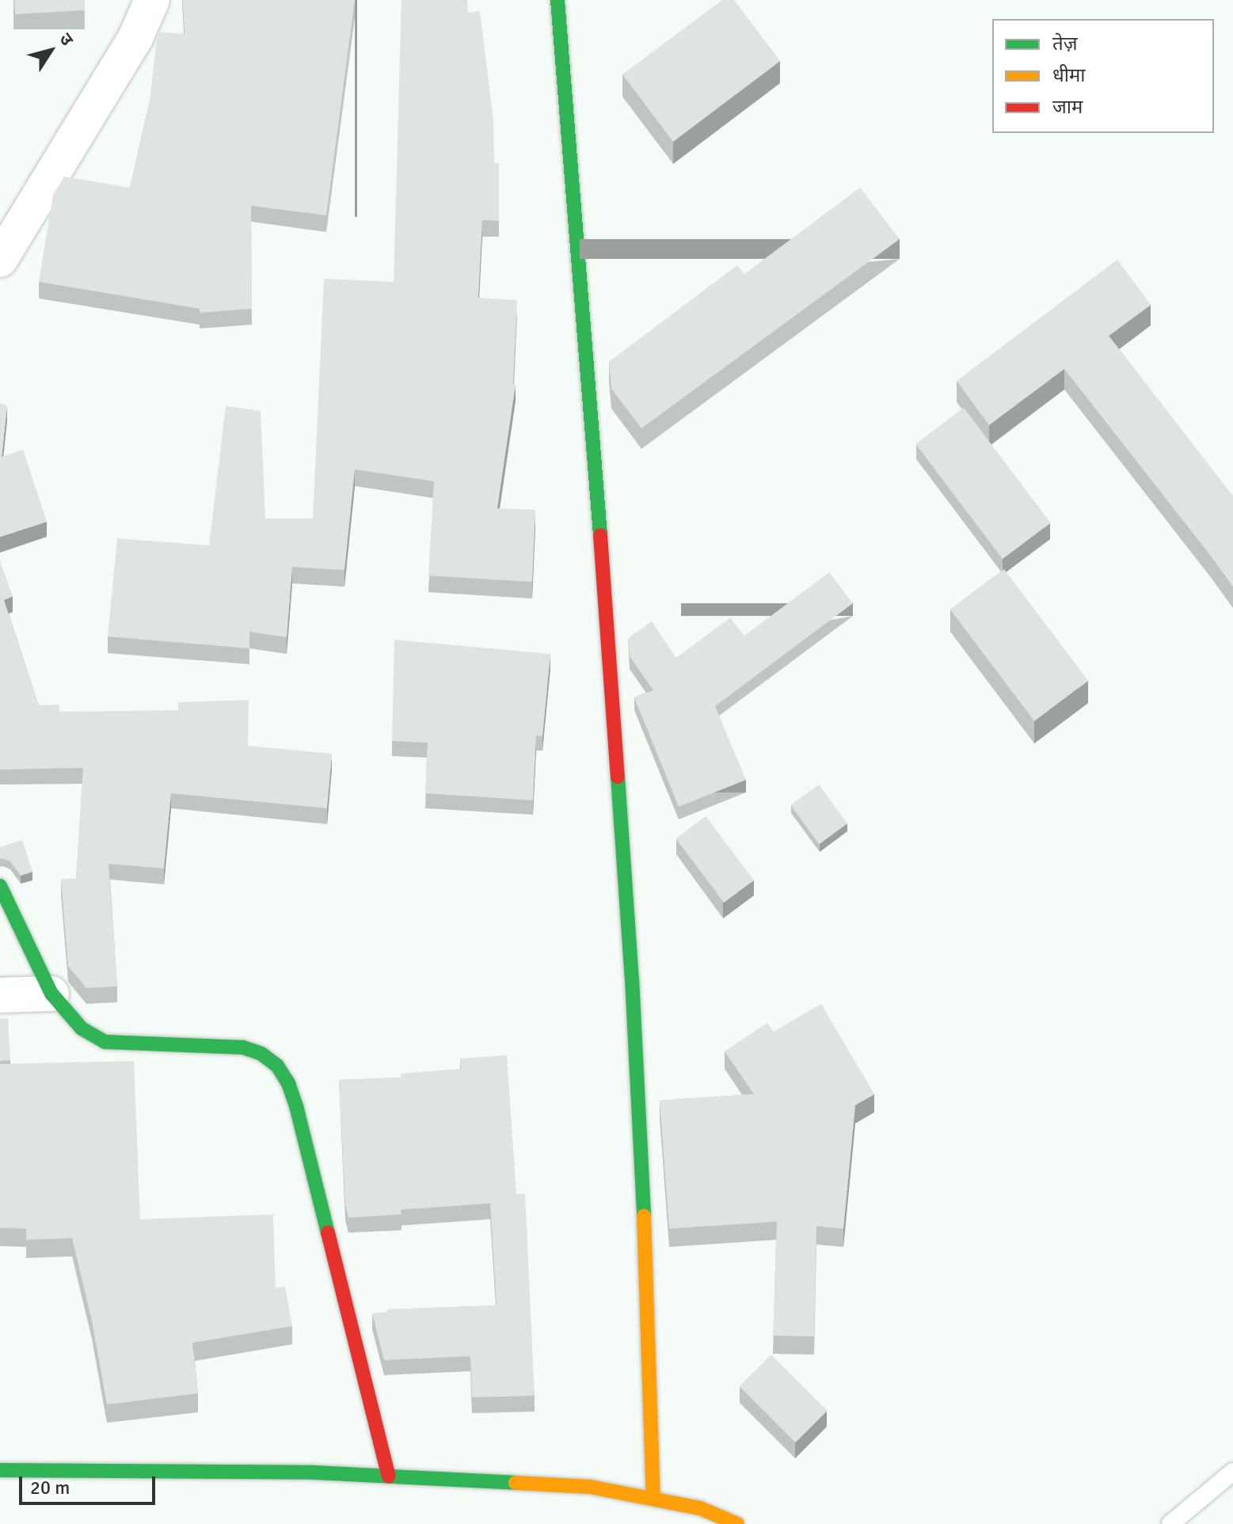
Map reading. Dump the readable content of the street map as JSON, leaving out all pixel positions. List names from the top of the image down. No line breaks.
{"legend":["तेज़","धीमा","जाम"],"scale_bar":"20 m","north":"top right"}
